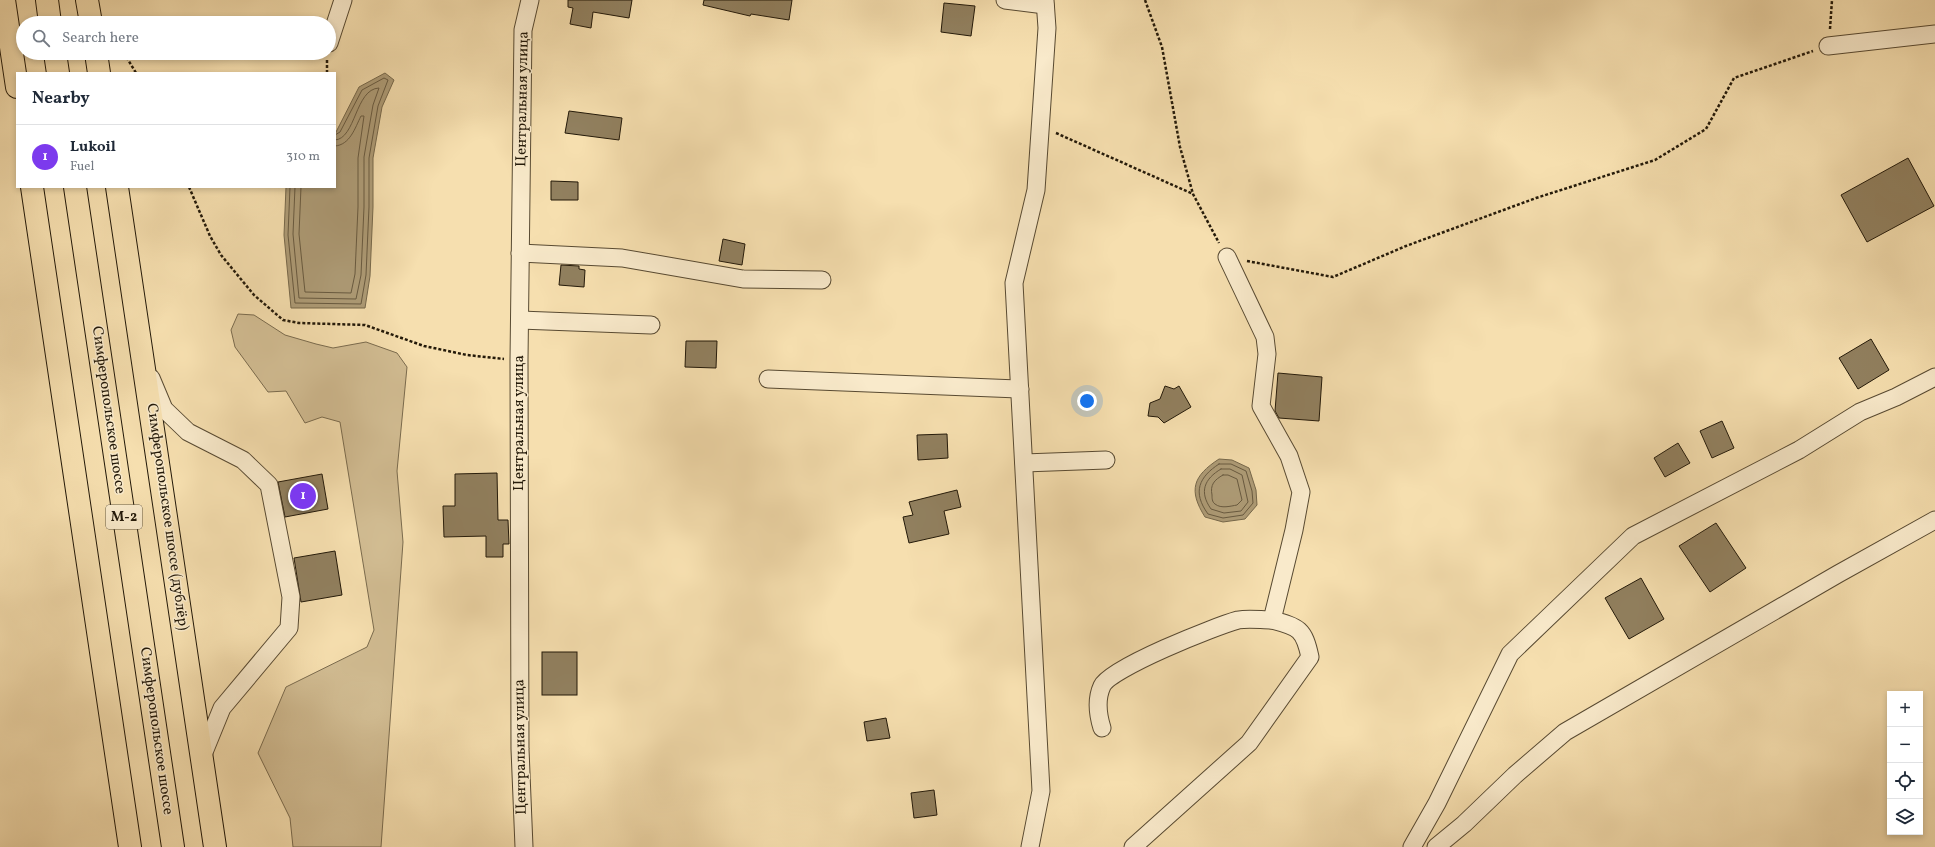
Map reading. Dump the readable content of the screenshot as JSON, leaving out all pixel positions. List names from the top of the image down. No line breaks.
{"streets":{"main road":["Симферопольское шоссе","М-2","Симферопольское шоссе (дублёр)"],"street":["Центральная улица"]},"page":{"search":"Search here","heading":"Nearby","list":[{"mark":"1","name":"Lukoil","note":"Fuel","value":"310 m"}],"pins":"1","map_buttons":["+","−"]}}
